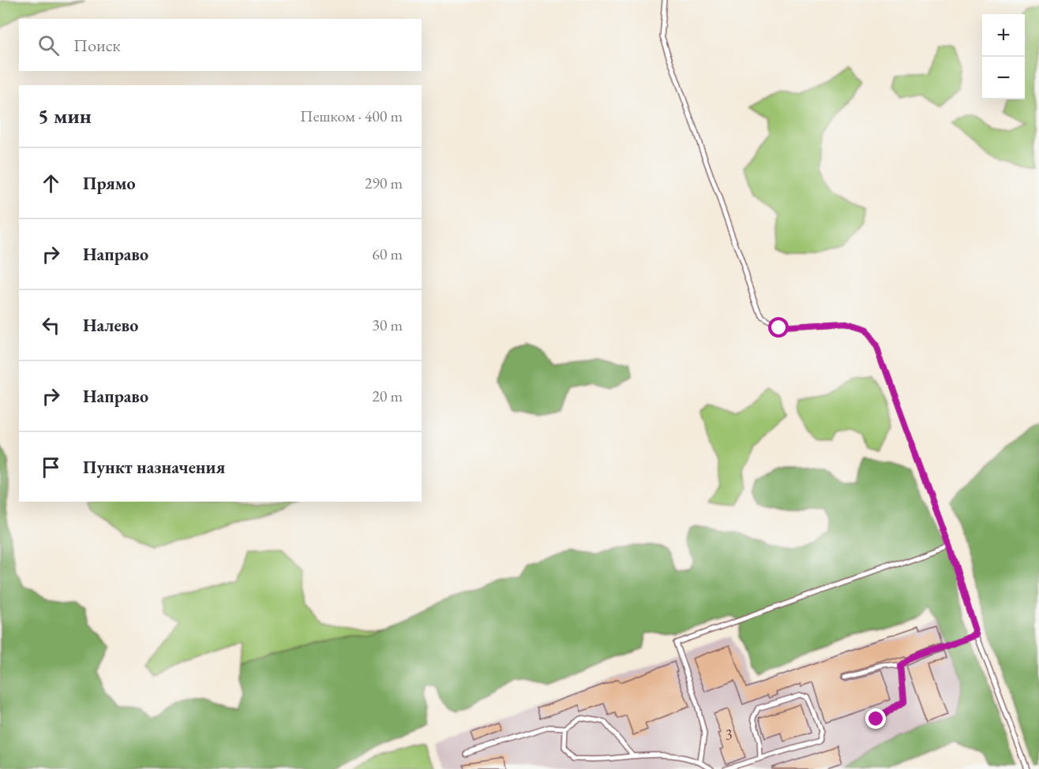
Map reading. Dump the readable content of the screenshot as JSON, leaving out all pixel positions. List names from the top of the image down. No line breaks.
{"house_numbers":["3"],"page":{"map_buttons":["+","−"],"search":"Поиск","heading":["5 мин","Пешком · 400 m"],"list":[["Прямо","290 m"],["Направо","60 m"],["Налево","30 m"],["Направо","20 m"],"Пункт назначения"]}}
